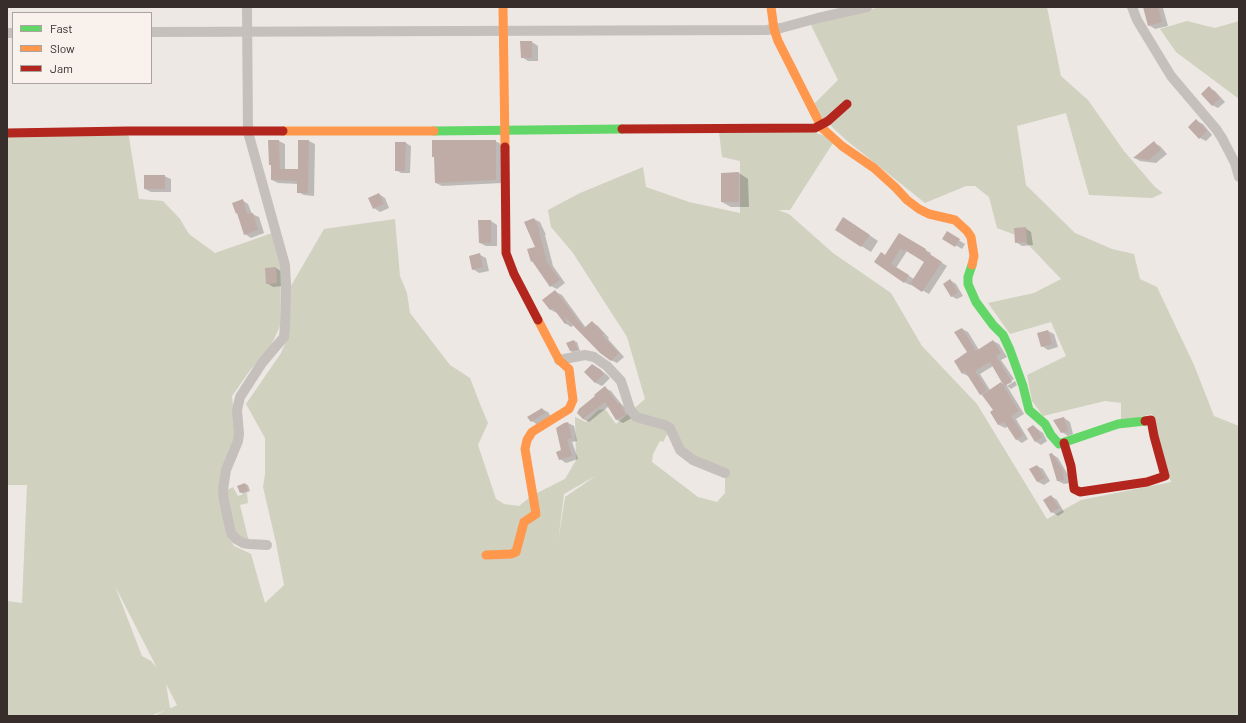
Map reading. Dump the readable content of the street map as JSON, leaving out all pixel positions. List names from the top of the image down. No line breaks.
{"legend":["Fast","Slow","Jam"]}
